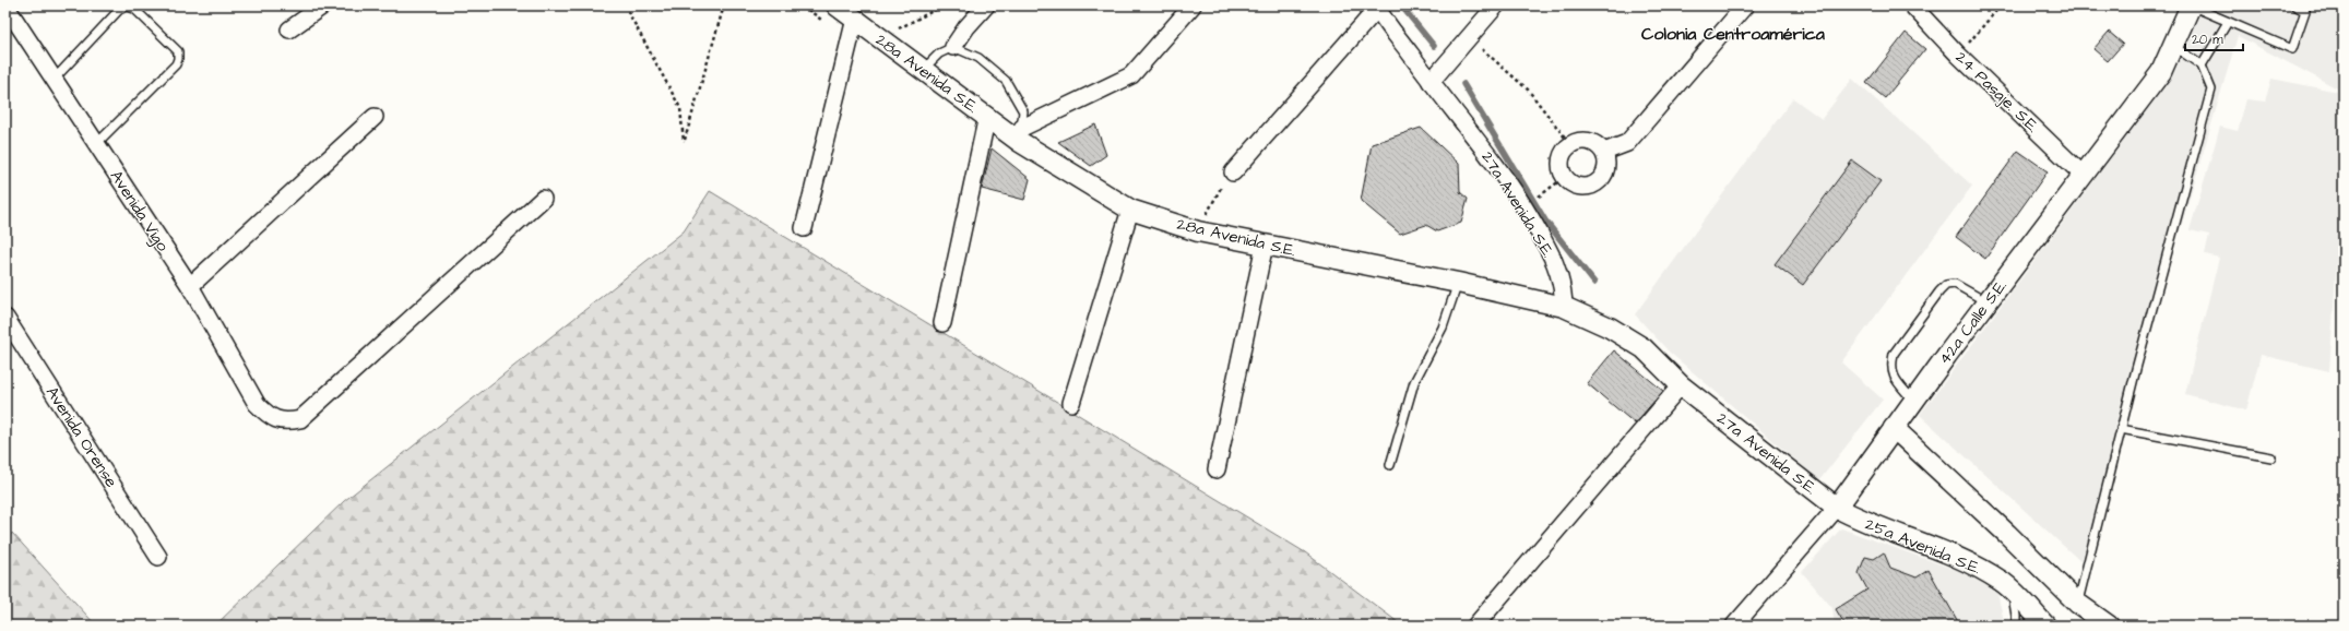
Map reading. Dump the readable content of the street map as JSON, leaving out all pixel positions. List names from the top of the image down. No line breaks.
{"streets":{"street":["28a Avenida S.E.","24 Pasaje. S.E.","27a Avenida S.E.","Avenida Vigo","42a Calle S.E.","Avenida Orense","25a Avenida S.E."]},"crossings":[["28a Avenida S.E.","27a Avenida S.E."],["24 Pasaje. S.E.","42a Calle S.E."],["27a Avenida S.E.","42a Calle S.E."],["27a Avenida S.E.","25a Avenida S.E."],["42a Calle S.E.","25a Avenida S.E."]],"districts":["Colonia Centroamérica"],"scale_bar":"20 m"}
